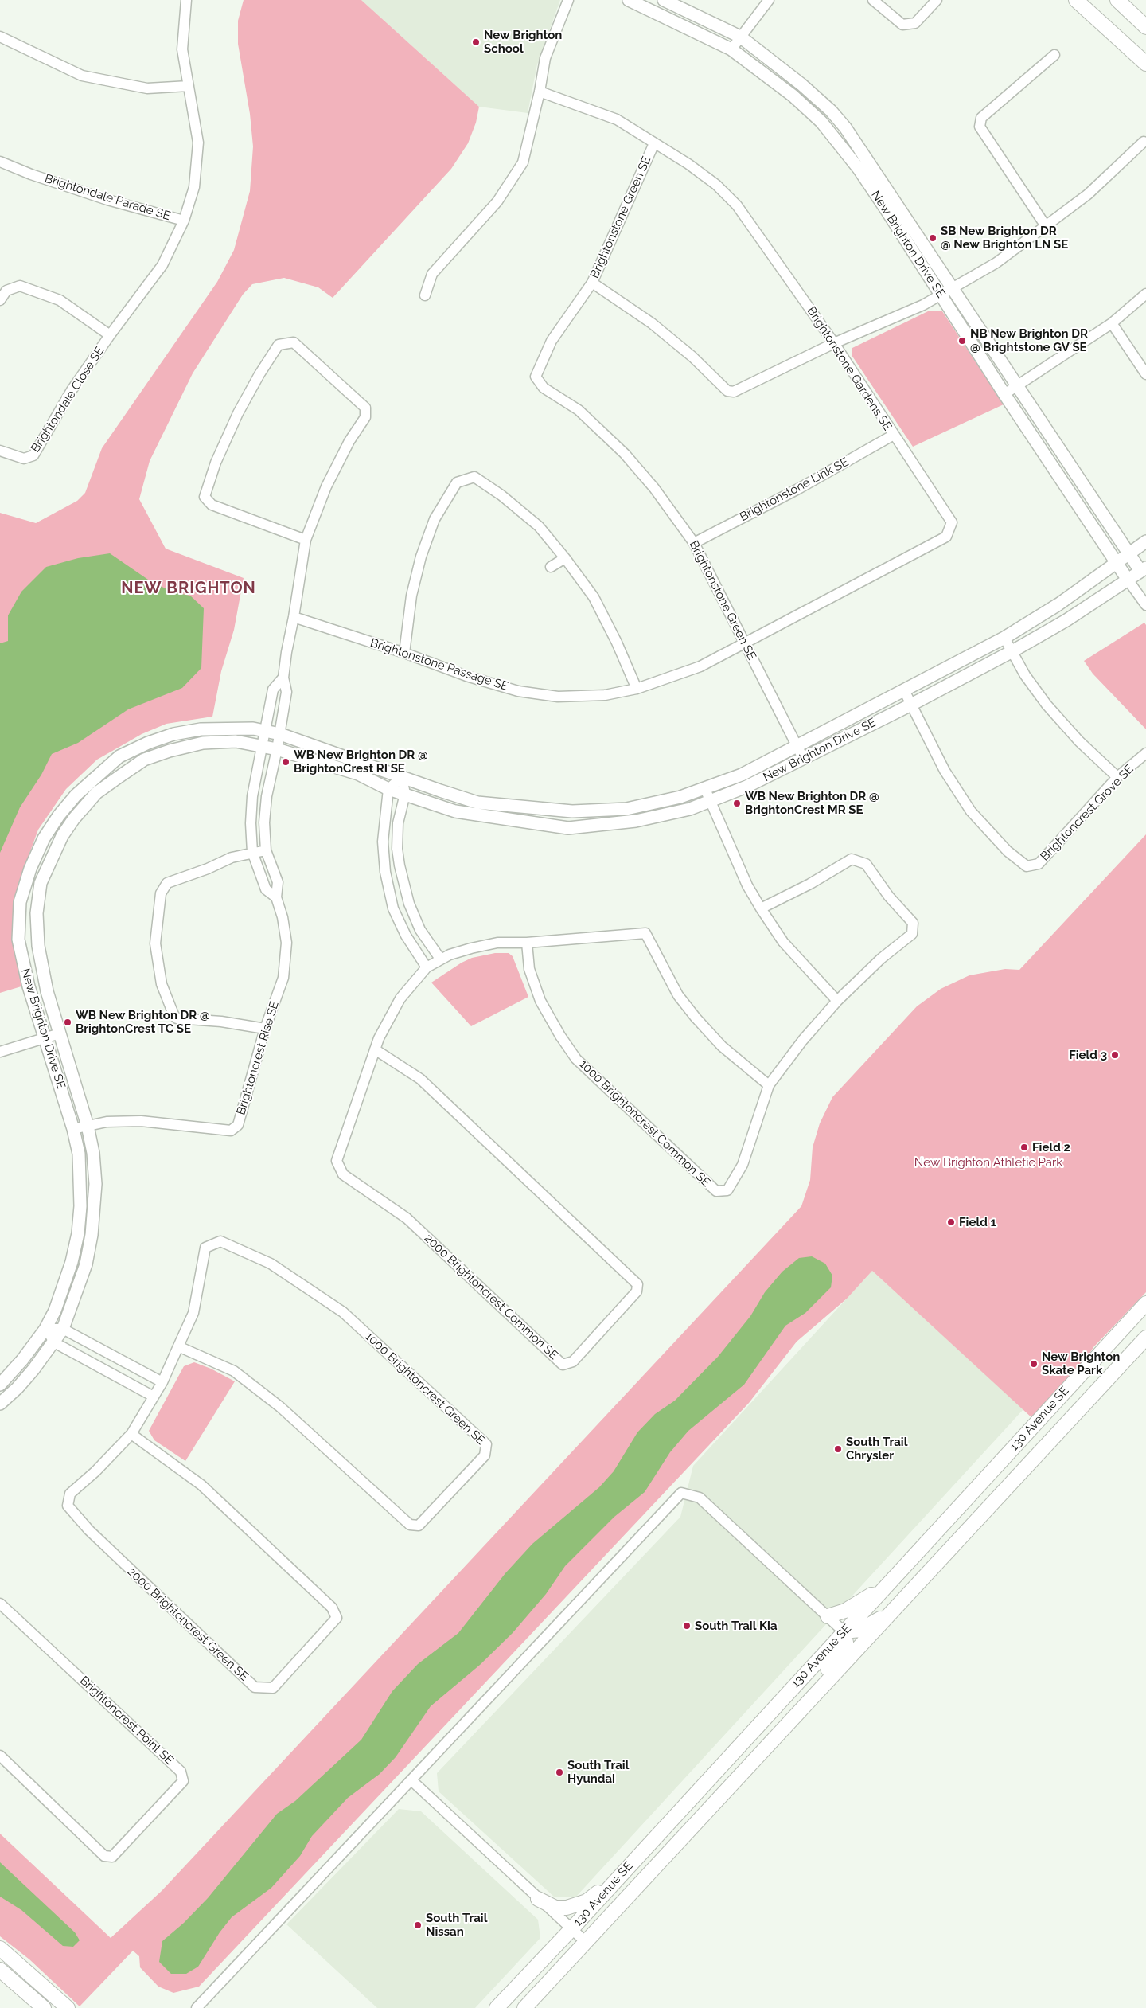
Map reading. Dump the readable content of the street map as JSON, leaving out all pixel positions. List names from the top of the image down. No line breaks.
{"streets":{"main road":["130 Avenue SE"],"street":["Brightondale Parade SE","Brightonstone Green SE","New Brighton Drive SE","Brightonstone Gardens SE","Brightondale Close SE","Brightonstone Link SE","Brightonstone Passage SE","Brightoncrest Grove SE","Brightoncrest Rise SE","1000 Brightoncrest Common SE","2000 Brightoncrest Common SE","1000 Brightoncrest Green SE","2000 Brightoncrest Green SE","Brightoncrest Point SE"]},"crossings":[["Brightondale Parade SE","Brightondale Close SE"],["Brightonstone Green SE","New Brighton Drive SE"],["Brightonstone Green SE","Brightonstone Gardens SE"],["Brightonstone Green SE","Brightonstone Link SE"],["Brightonstone Green SE","Brightonstone Passage SE"],["New Brighton Drive SE","Brightoncrest Grove SE"],["New Brighton Drive SE","Brightoncrest Rise SE"],["Brightonstone Gardens SE","Brightonstone Link SE"],["Brightonstone Gardens SE","Brightonstone Passage SE"],["1000 Brightoncrest Green SE","2000 Brightoncrest Green SE"]],"districts":["NEW BRIGHTON"],"parks":["New Brighton Athletic Park"],"places":["New Brighton School","SB New Brighton DR @ New Brighton LN SE","NB New Brighton DR @ Brightstone GV SE","WB New Brighton DR @ BrightonCrest RI SE","WB New Brighton DR @ BrightonCrest MR SE","WB New Brighton DR @ BrightonCrest TC SE","Field 3","Field 2","Field 1","New Brighton Skate Park","South Trail Chrysler","South Trail Kia","South Trail Hyundai","South Trail Nissan"]}
